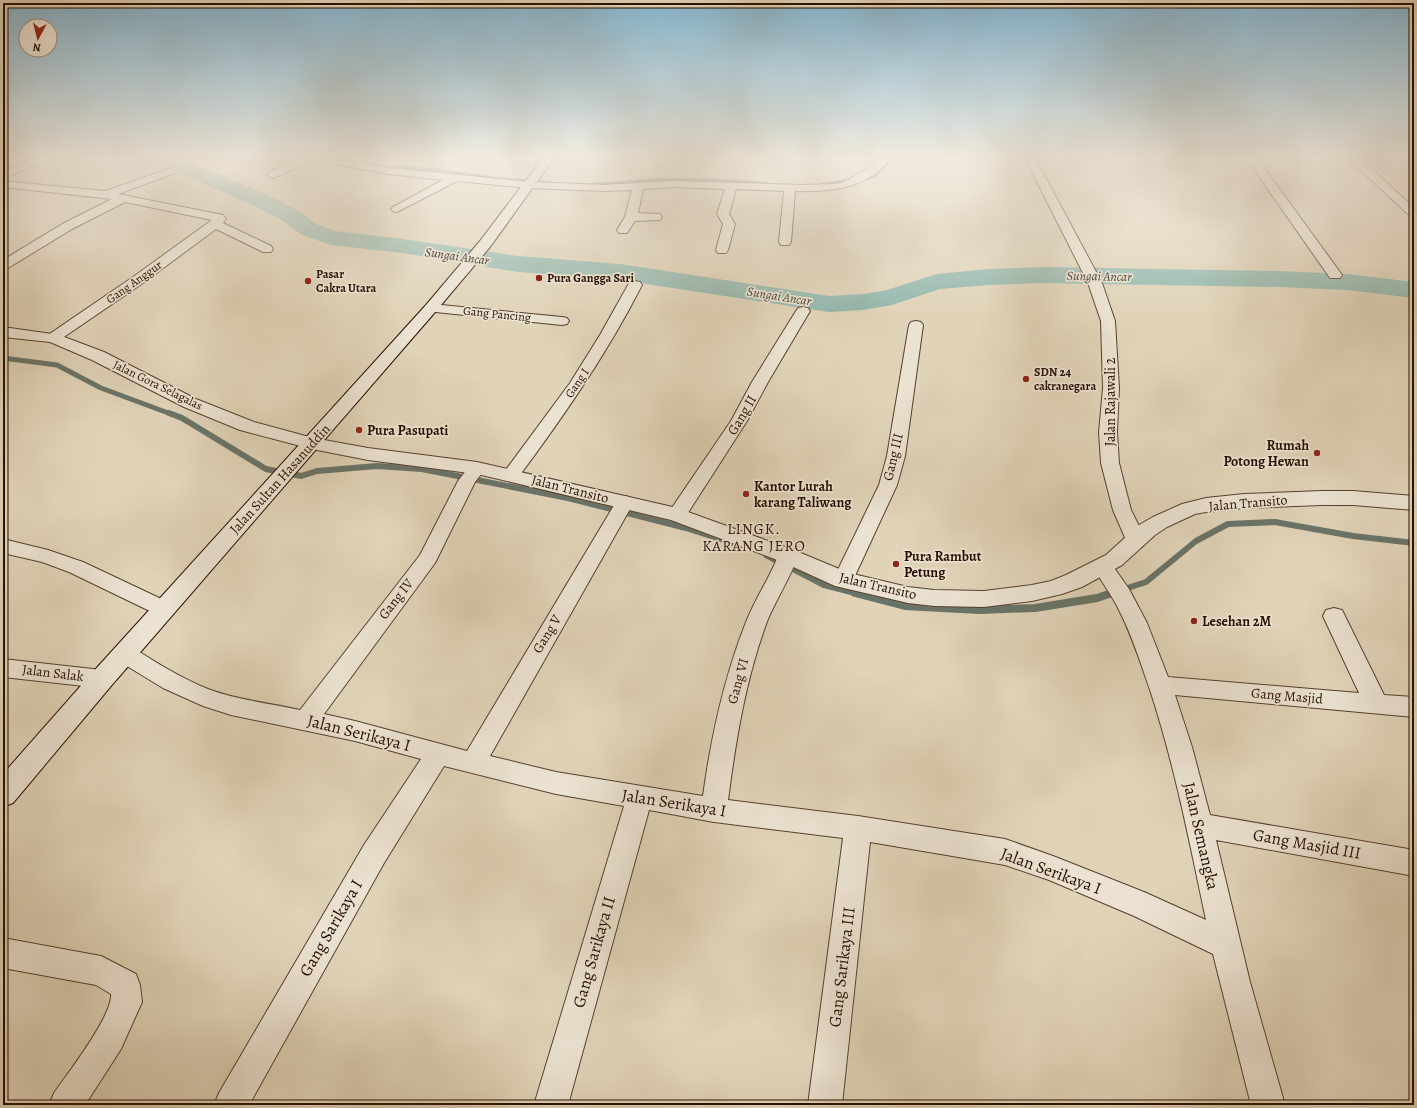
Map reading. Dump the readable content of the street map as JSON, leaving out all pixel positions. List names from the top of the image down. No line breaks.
{"streets":{"street":["Gang Anggur","Gang Pancing","Gang I","Jalan Gora Selagalas","Jalan Rajawali 2","Gang II","Gang III","Jalan Sultan Hasanuddin","Jalan Transito","Gang IV","Gang V","Jalan Salak","Gang VI","Gang Masjid","Jalan Serikaya I","Jalan Semangka","Gang Masjid III","Gang Sarikaya I","Gang Sarikaya II","Gang Sarikaya III"]},"crossings":[["Gang Anggur","Jalan Gora Selagalas"],["Gang Pancing","Jalan Sultan Hasanuddin"],["Gang I","Jalan Transito"],["Jalan Gora Selagalas","Jalan Sultan Hasanuddin"],["Jalan Gora Selagalas","Jalan Transito"],["Jalan Rajawali 2","Jalan Transito"],["Gang II","Jalan Transito"],["Gang III","Jalan Transito"],["Jalan Sultan Hasanuddin","Jalan Transito"],["Jalan Sultan Hasanuddin","Jalan Salak"],["Jalan Sultan Hasanuddin","Jalan Serikaya I"],["Jalan Transito","Gang IV"],["Jalan Transito","Gang V"],["Jalan Transito","Gang VI"],["Jalan Transito","Jalan Semangka"],["Gang IV","Jalan Serikaya I"],["Gang V","Jalan Serikaya I"],["Gang VI","Jalan Serikaya I"],["Gang Masjid","Jalan Semangka"],["Jalan Serikaya I","Jalan Semangka"],["Jalan Serikaya I","Gang Sarikaya I"],["Jalan Serikaya I","Gang Sarikaya II"],["Jalan Serikaya I","Gang Sarikaya III"],["Jalan Semangka","Gang Masjid III"]],"districts":["LINGK. KARANG JERO"],"water":["Sungai Ancar"],"places":["Pura Gangga Sari","Pasar Cakra Utara","SDN 24 cakranegara","Pura Pasupati","Rumah Potong Hewan","Kantor Lurah karang Taliwang","Pura Rambut Petung","Lesehan 2M"],"north":"bottom"}
